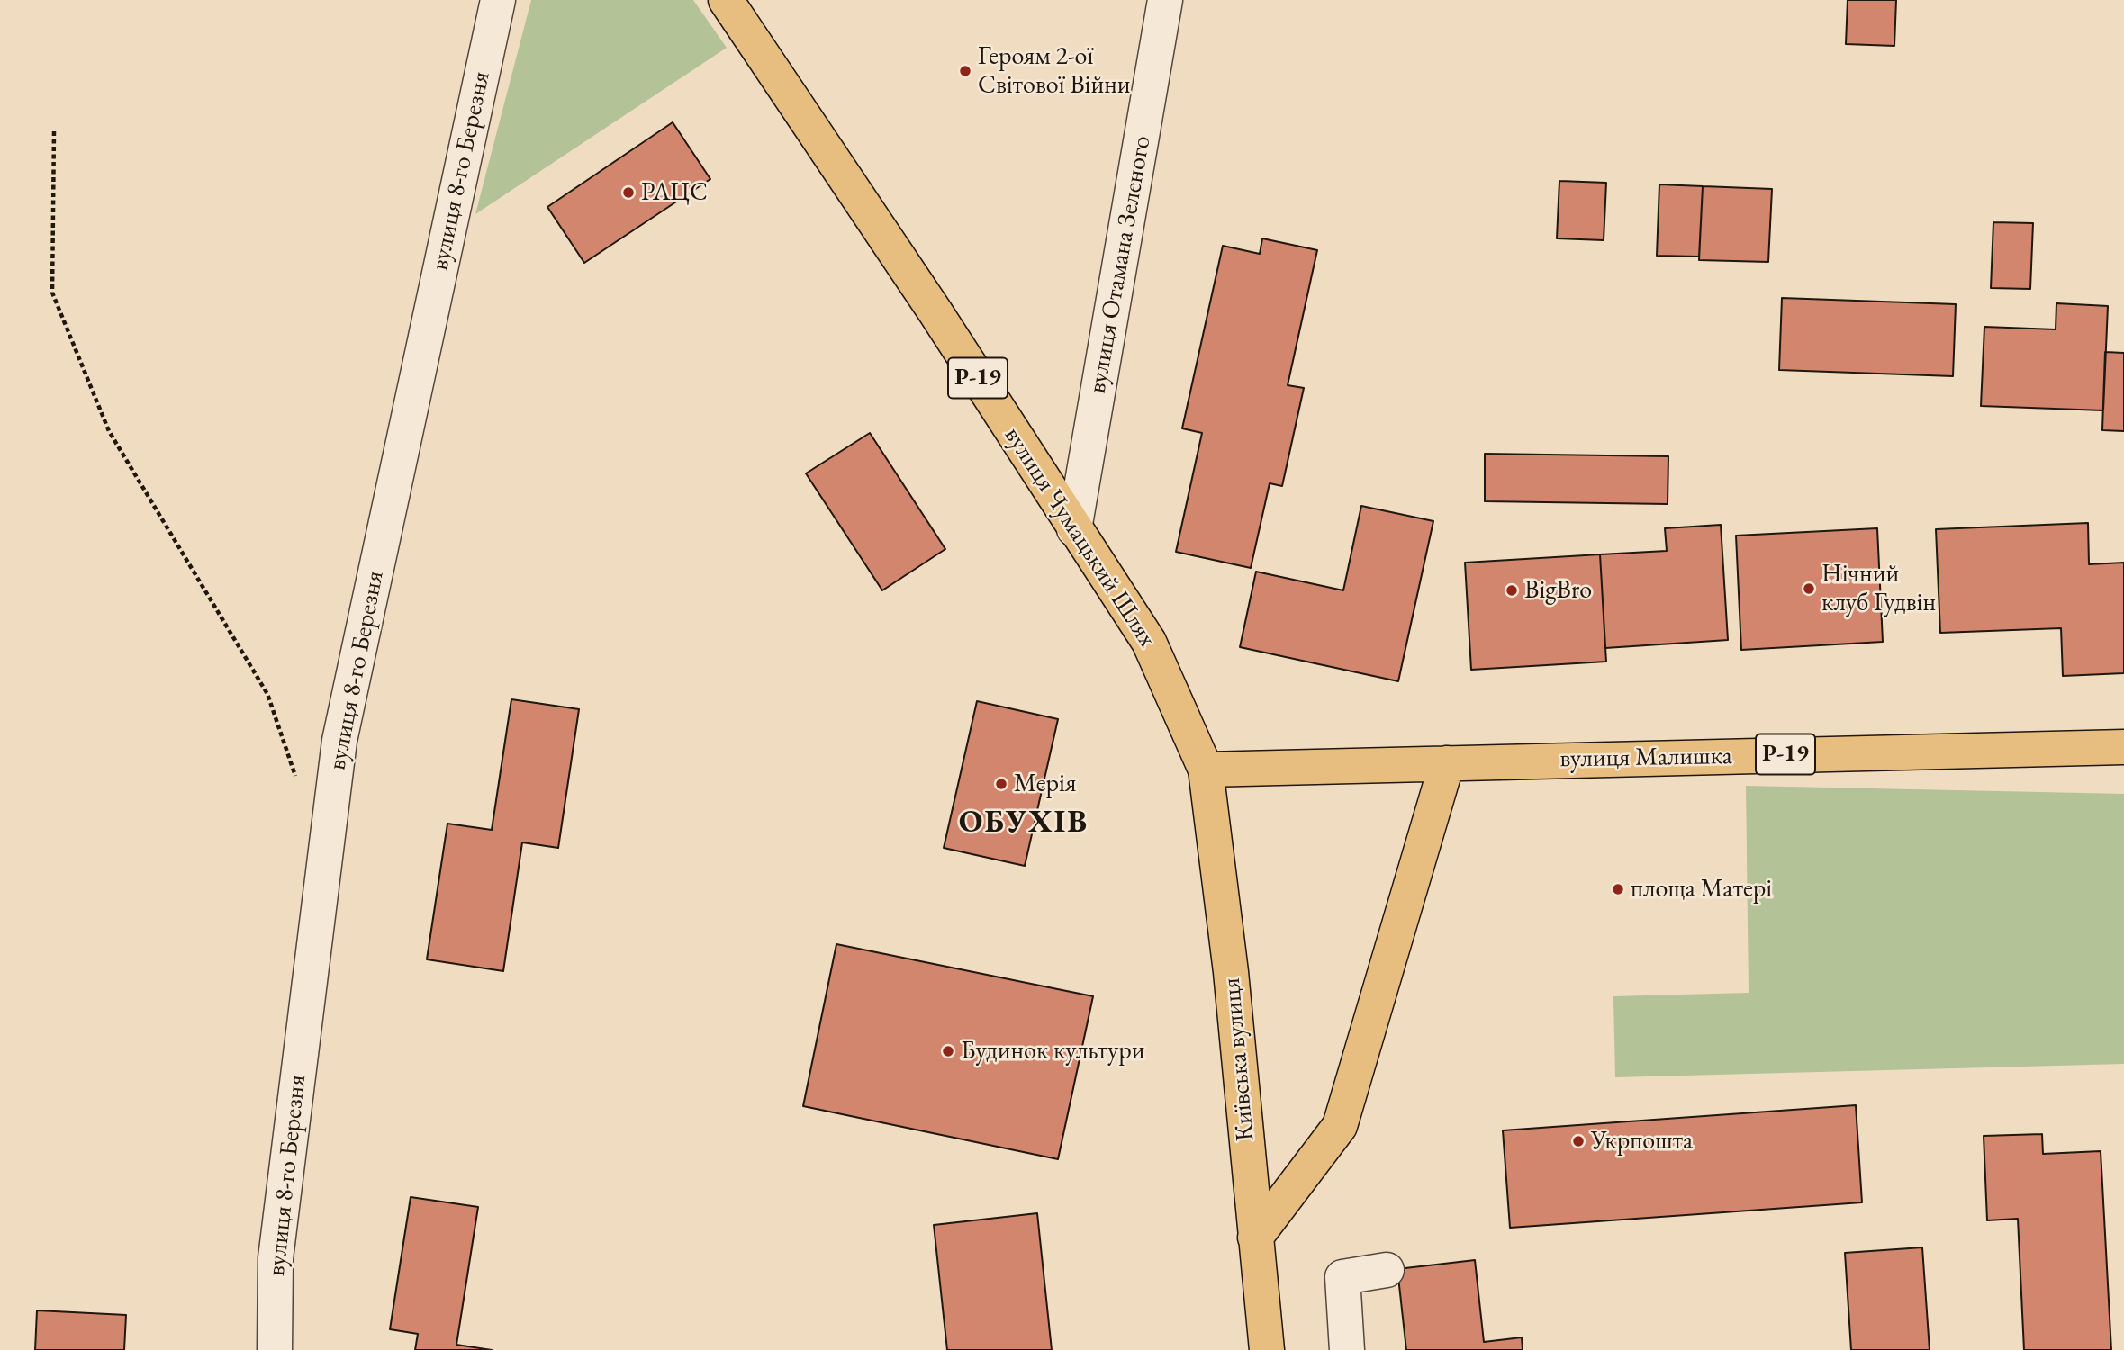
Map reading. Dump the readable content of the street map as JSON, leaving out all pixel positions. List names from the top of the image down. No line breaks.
{"streets":{"main road":["Р-19","вулиця Чумацький Шлях","вулиця Малишка","Київська вулиця"],"street":["вулиця 8-го Березня","вулиця Отамана Зеленого"]},"crossings":[["вулиця Отамана Зеленого","вулиця Чумацький Шлях"],["вулиця Чумацький Шлях","вулиця Малишка"],["вулиця Чумацький Шлях","Київська вулиця"],["вулиця Малишка","Київська вулиця"]],"districts":["ОБУХІВ"],"places":["Героям 2-ої Світової Війни","РАЦС","Нічний клуб Гудвін","BigBro","Мерія","площа Матері","Будинок культури","Укрпошта"]}
